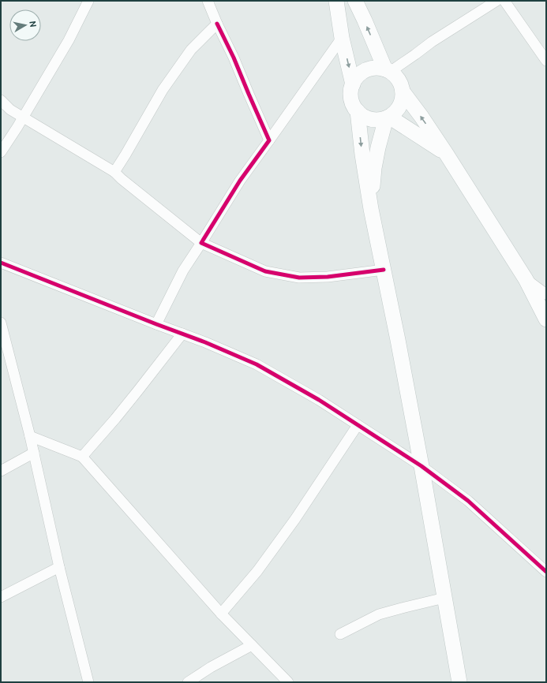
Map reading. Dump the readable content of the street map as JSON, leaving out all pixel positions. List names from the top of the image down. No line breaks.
{"north":"right"}
